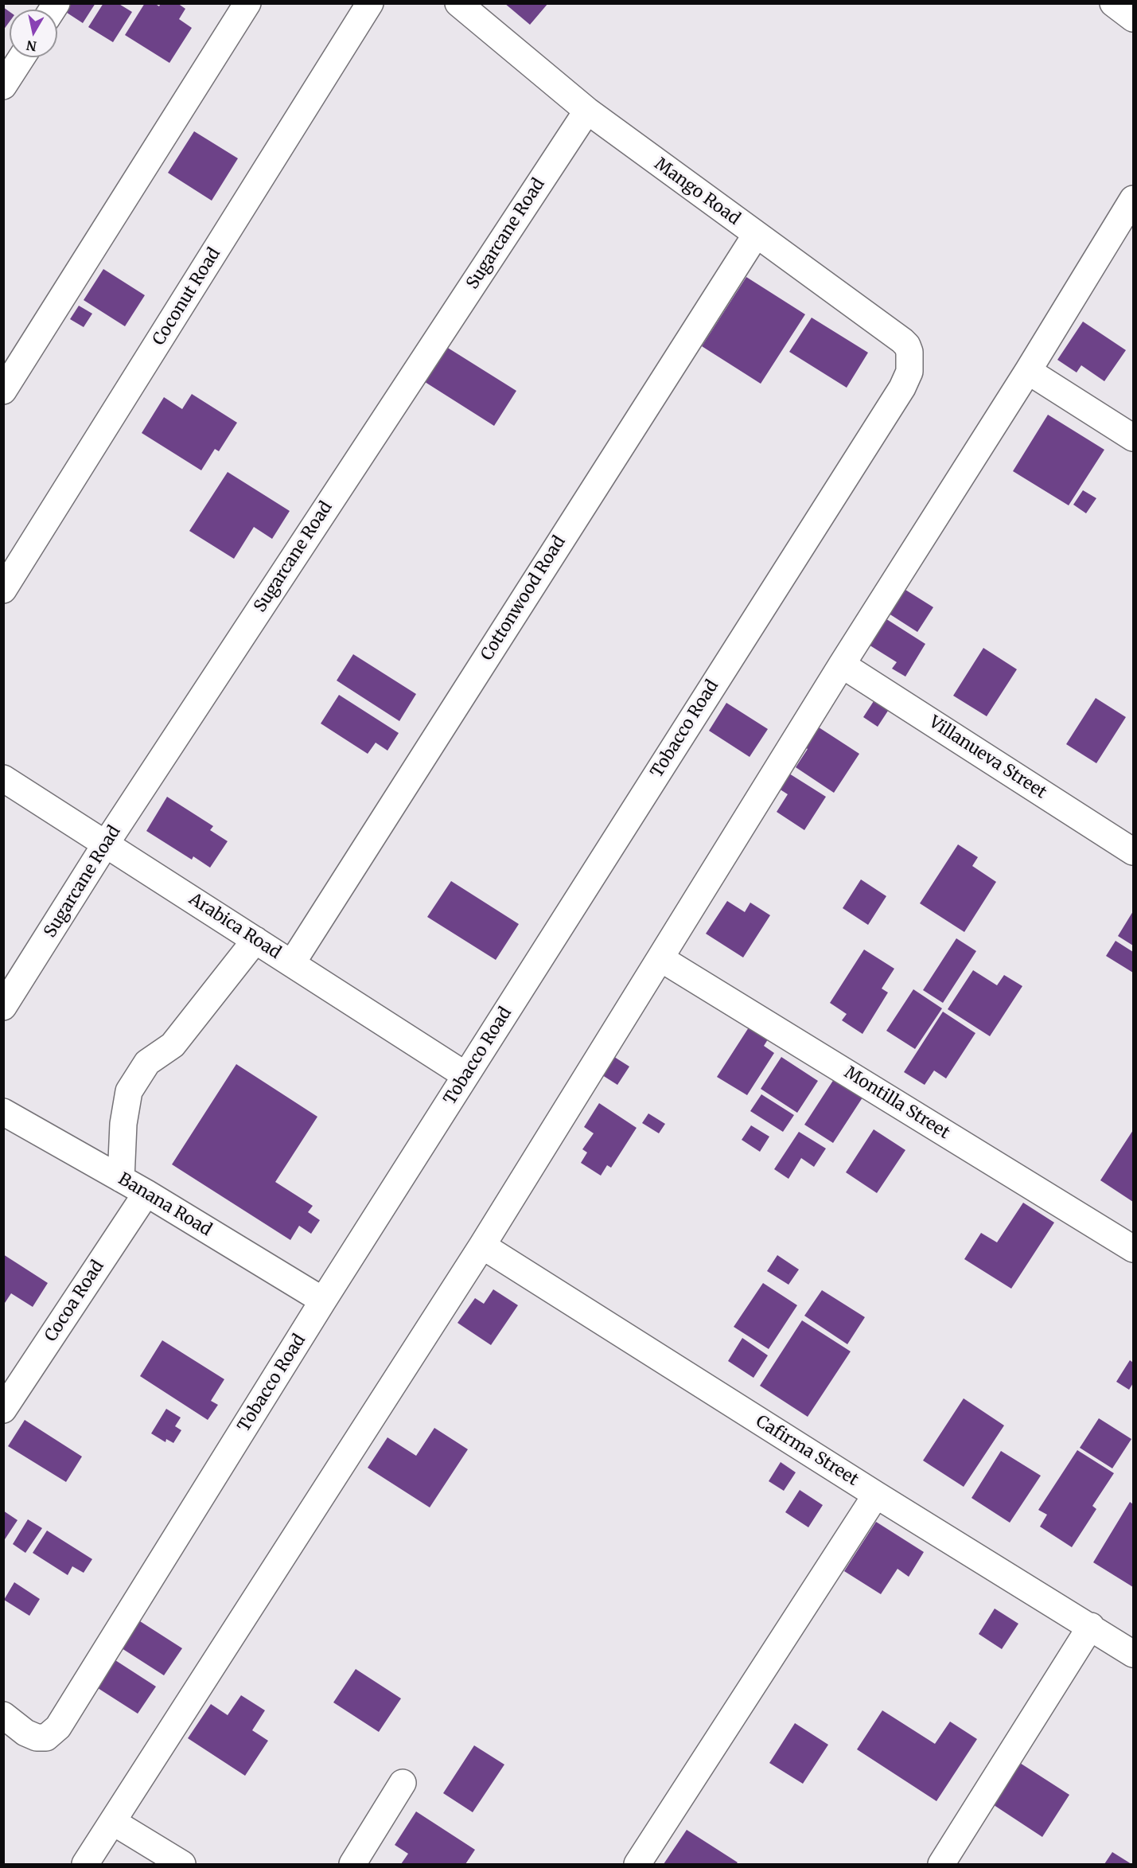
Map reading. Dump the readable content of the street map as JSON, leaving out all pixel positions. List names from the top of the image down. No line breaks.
{"streets":{"street":["Mango Road","Sugarcane Road","Coconut Road","Cottonwood Road","Tobacco Road","Villanueva Street","Arabica Road","Montilla Street","Banana Road","Cocoa Road","Cafirma Street"]},"crossings":[["Mango Road","Sugarcane Road"],["Mango Road","Cottonwood Road"],["Mango Road","Tobacco Road"],["Sugarcane Road","Arabica Road"],["Cottonwood Road","Arabica Road"],["Tobacco Road","Arabica Road"],["Tobacco Road","Banana Road"],["Banana Road","Cocoa Road"]],"north":"bottom"}
